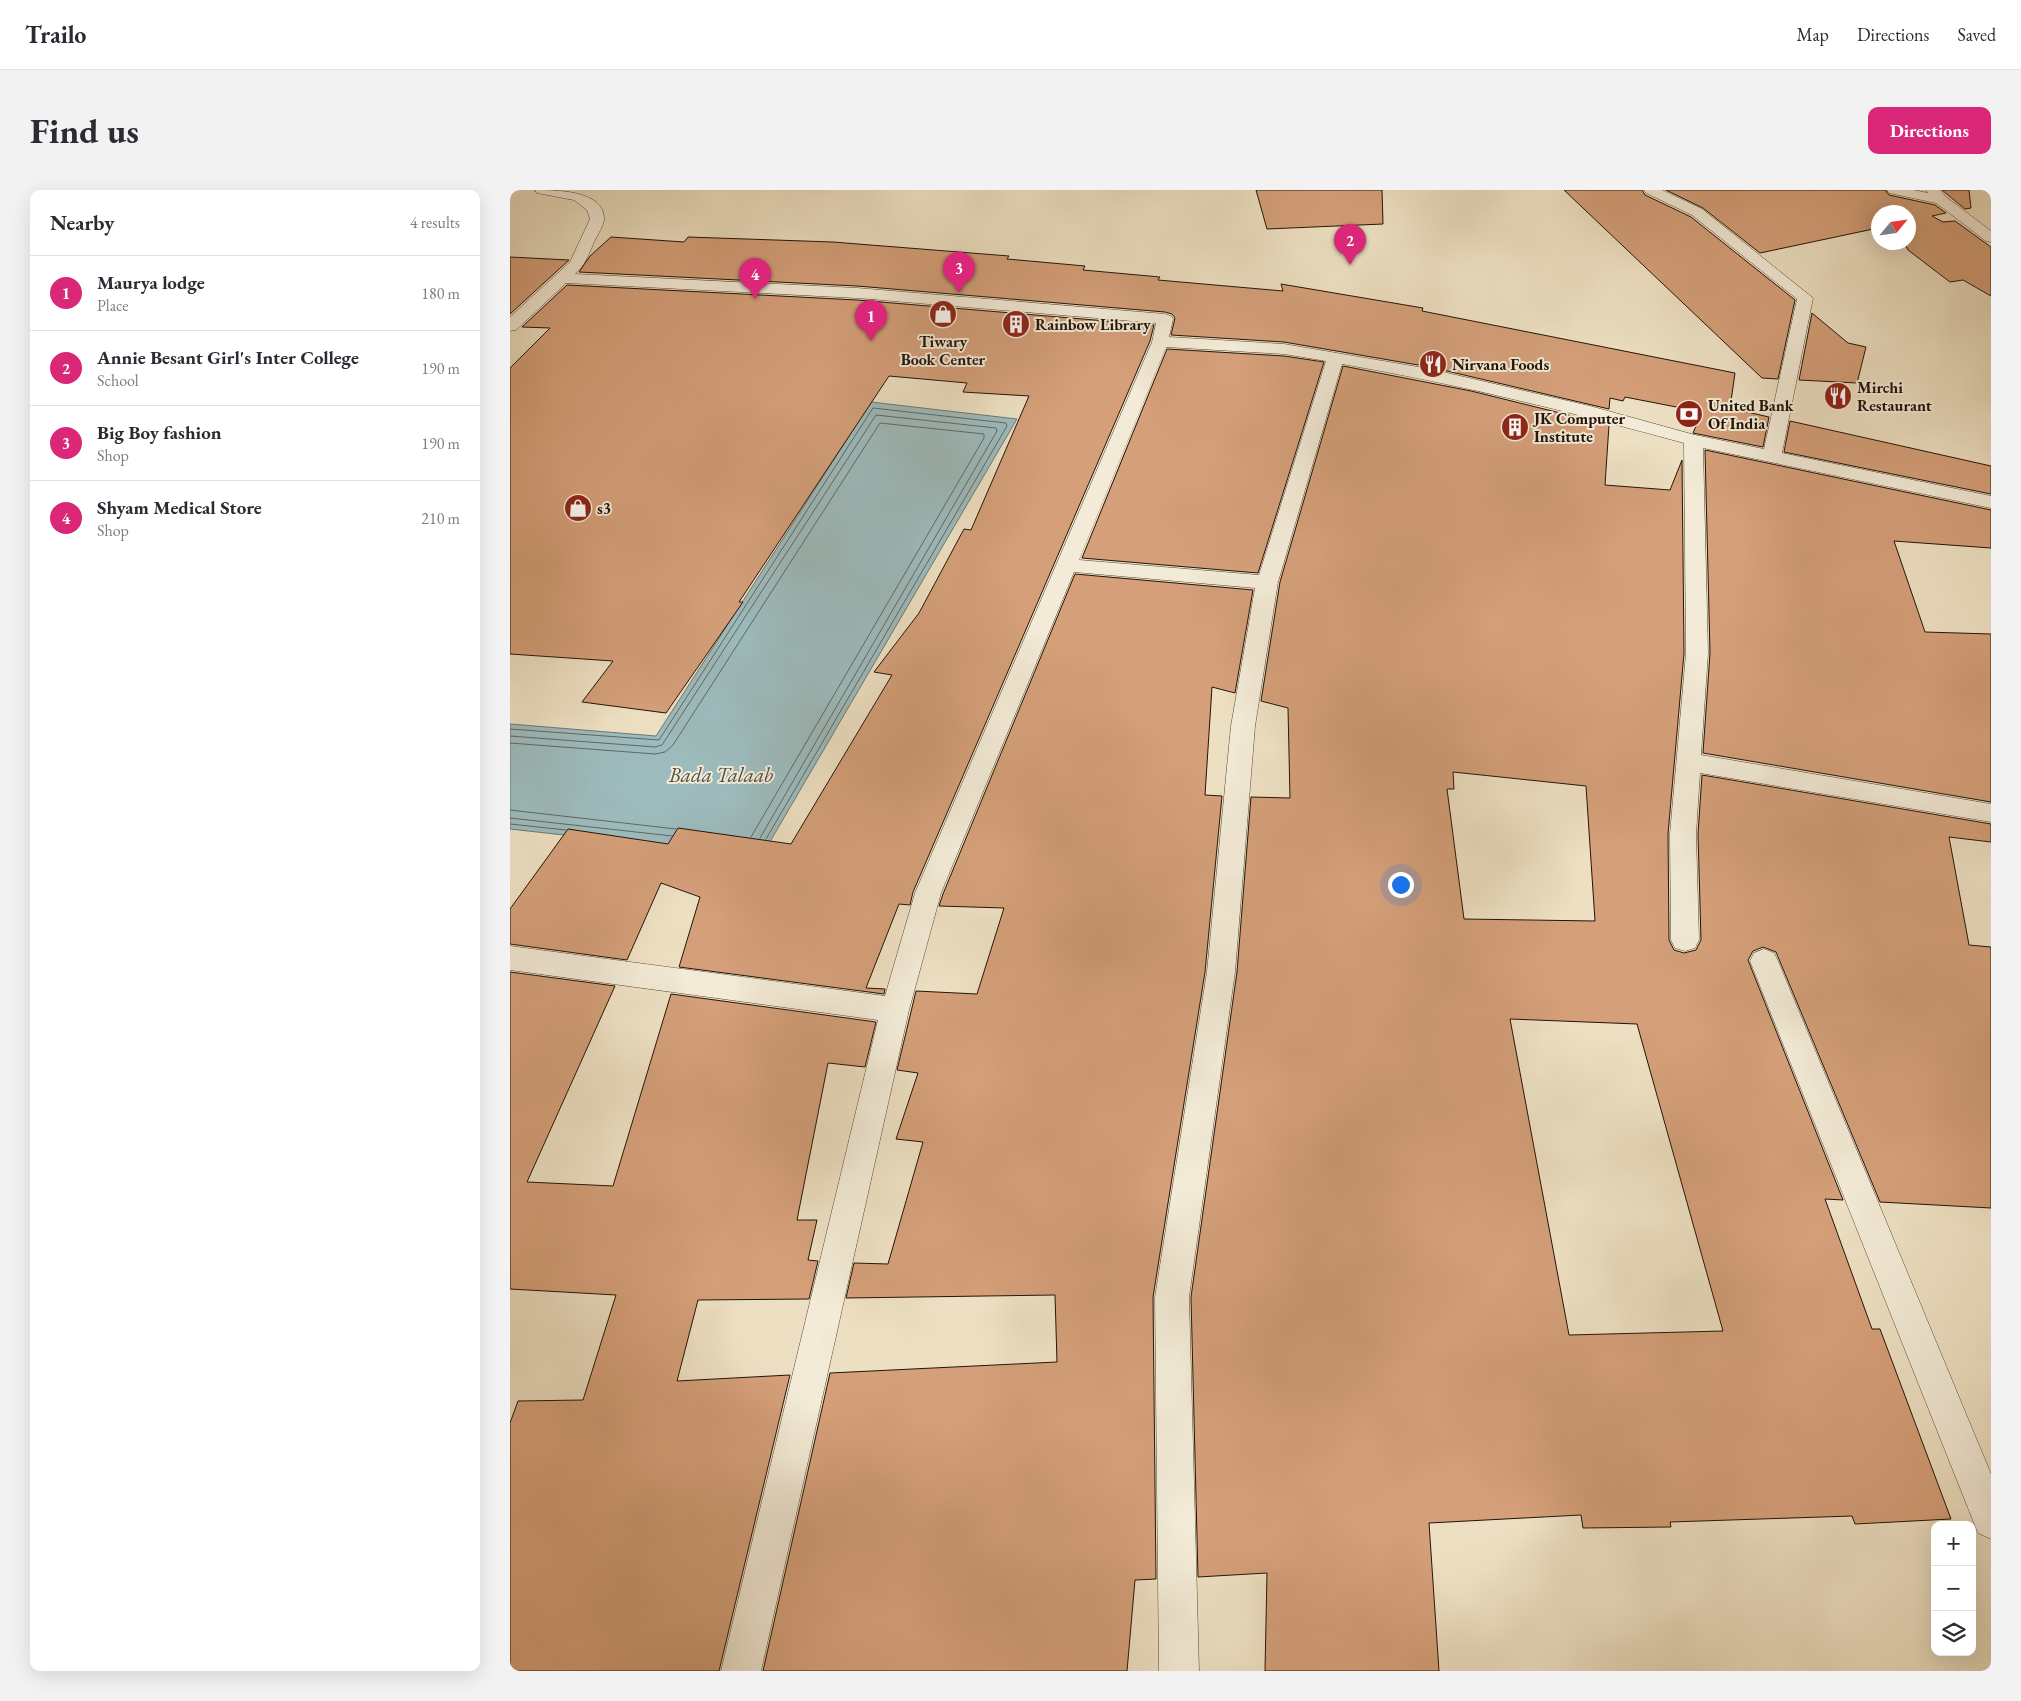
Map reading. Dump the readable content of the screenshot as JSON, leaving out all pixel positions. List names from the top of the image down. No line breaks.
{"water":["Bada Talaab"],"places":{"shop":["Tiwary Book Center","s3"],"building":["Rainbow Library","JK Computer Institute"],"restaurant":["Nirvana Foods","Mirchi Restaurant"],"bank":["United Bank Of India"]},"north":"top right","page":{"header":"Trailo","nav":["Map","Directions","Saved"],"buttons":"Directions","title":"Find us","heading":["Nearby","4 results"],"pins":["2","3","4","1"],"list":[{"mark":"1","name":"Maurya lodge","note":"Place","value":"180 m"},{"mark":"2","name":"Annie Besant Girl's Inter College","note":"School","value":"190 m"},{"mark":"3","name":"Big Boy fashion","note":"Shop","value":"190 m"},{"mark":"4","name":"Shyam Medical Store","note":"Shop","value":"210 m"}],"map_buttons":["+","−"]}}
